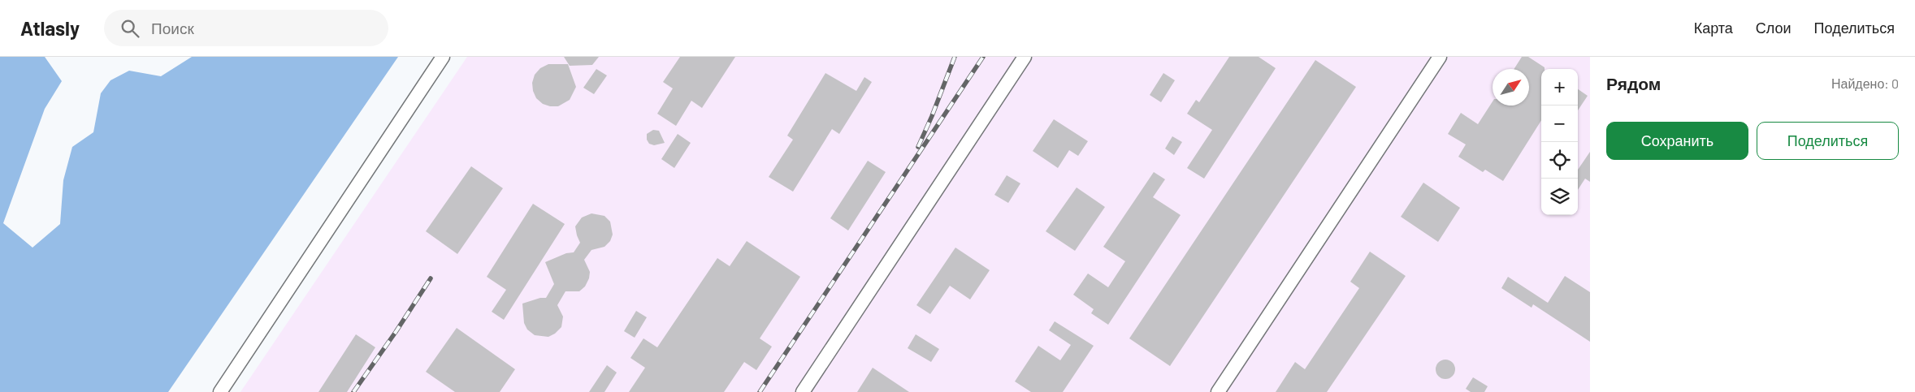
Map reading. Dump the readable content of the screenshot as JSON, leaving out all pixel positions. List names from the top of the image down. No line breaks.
{"north":"top right","page":{"header":"Atlasly","search":"Поиск","nav":["Карта","Слои","Поделиться"],"heading":["Рядом","Найдено: 0"],"map_buttons":["+","−"],"buttons":["Сохранить","Поделиться"]}}
